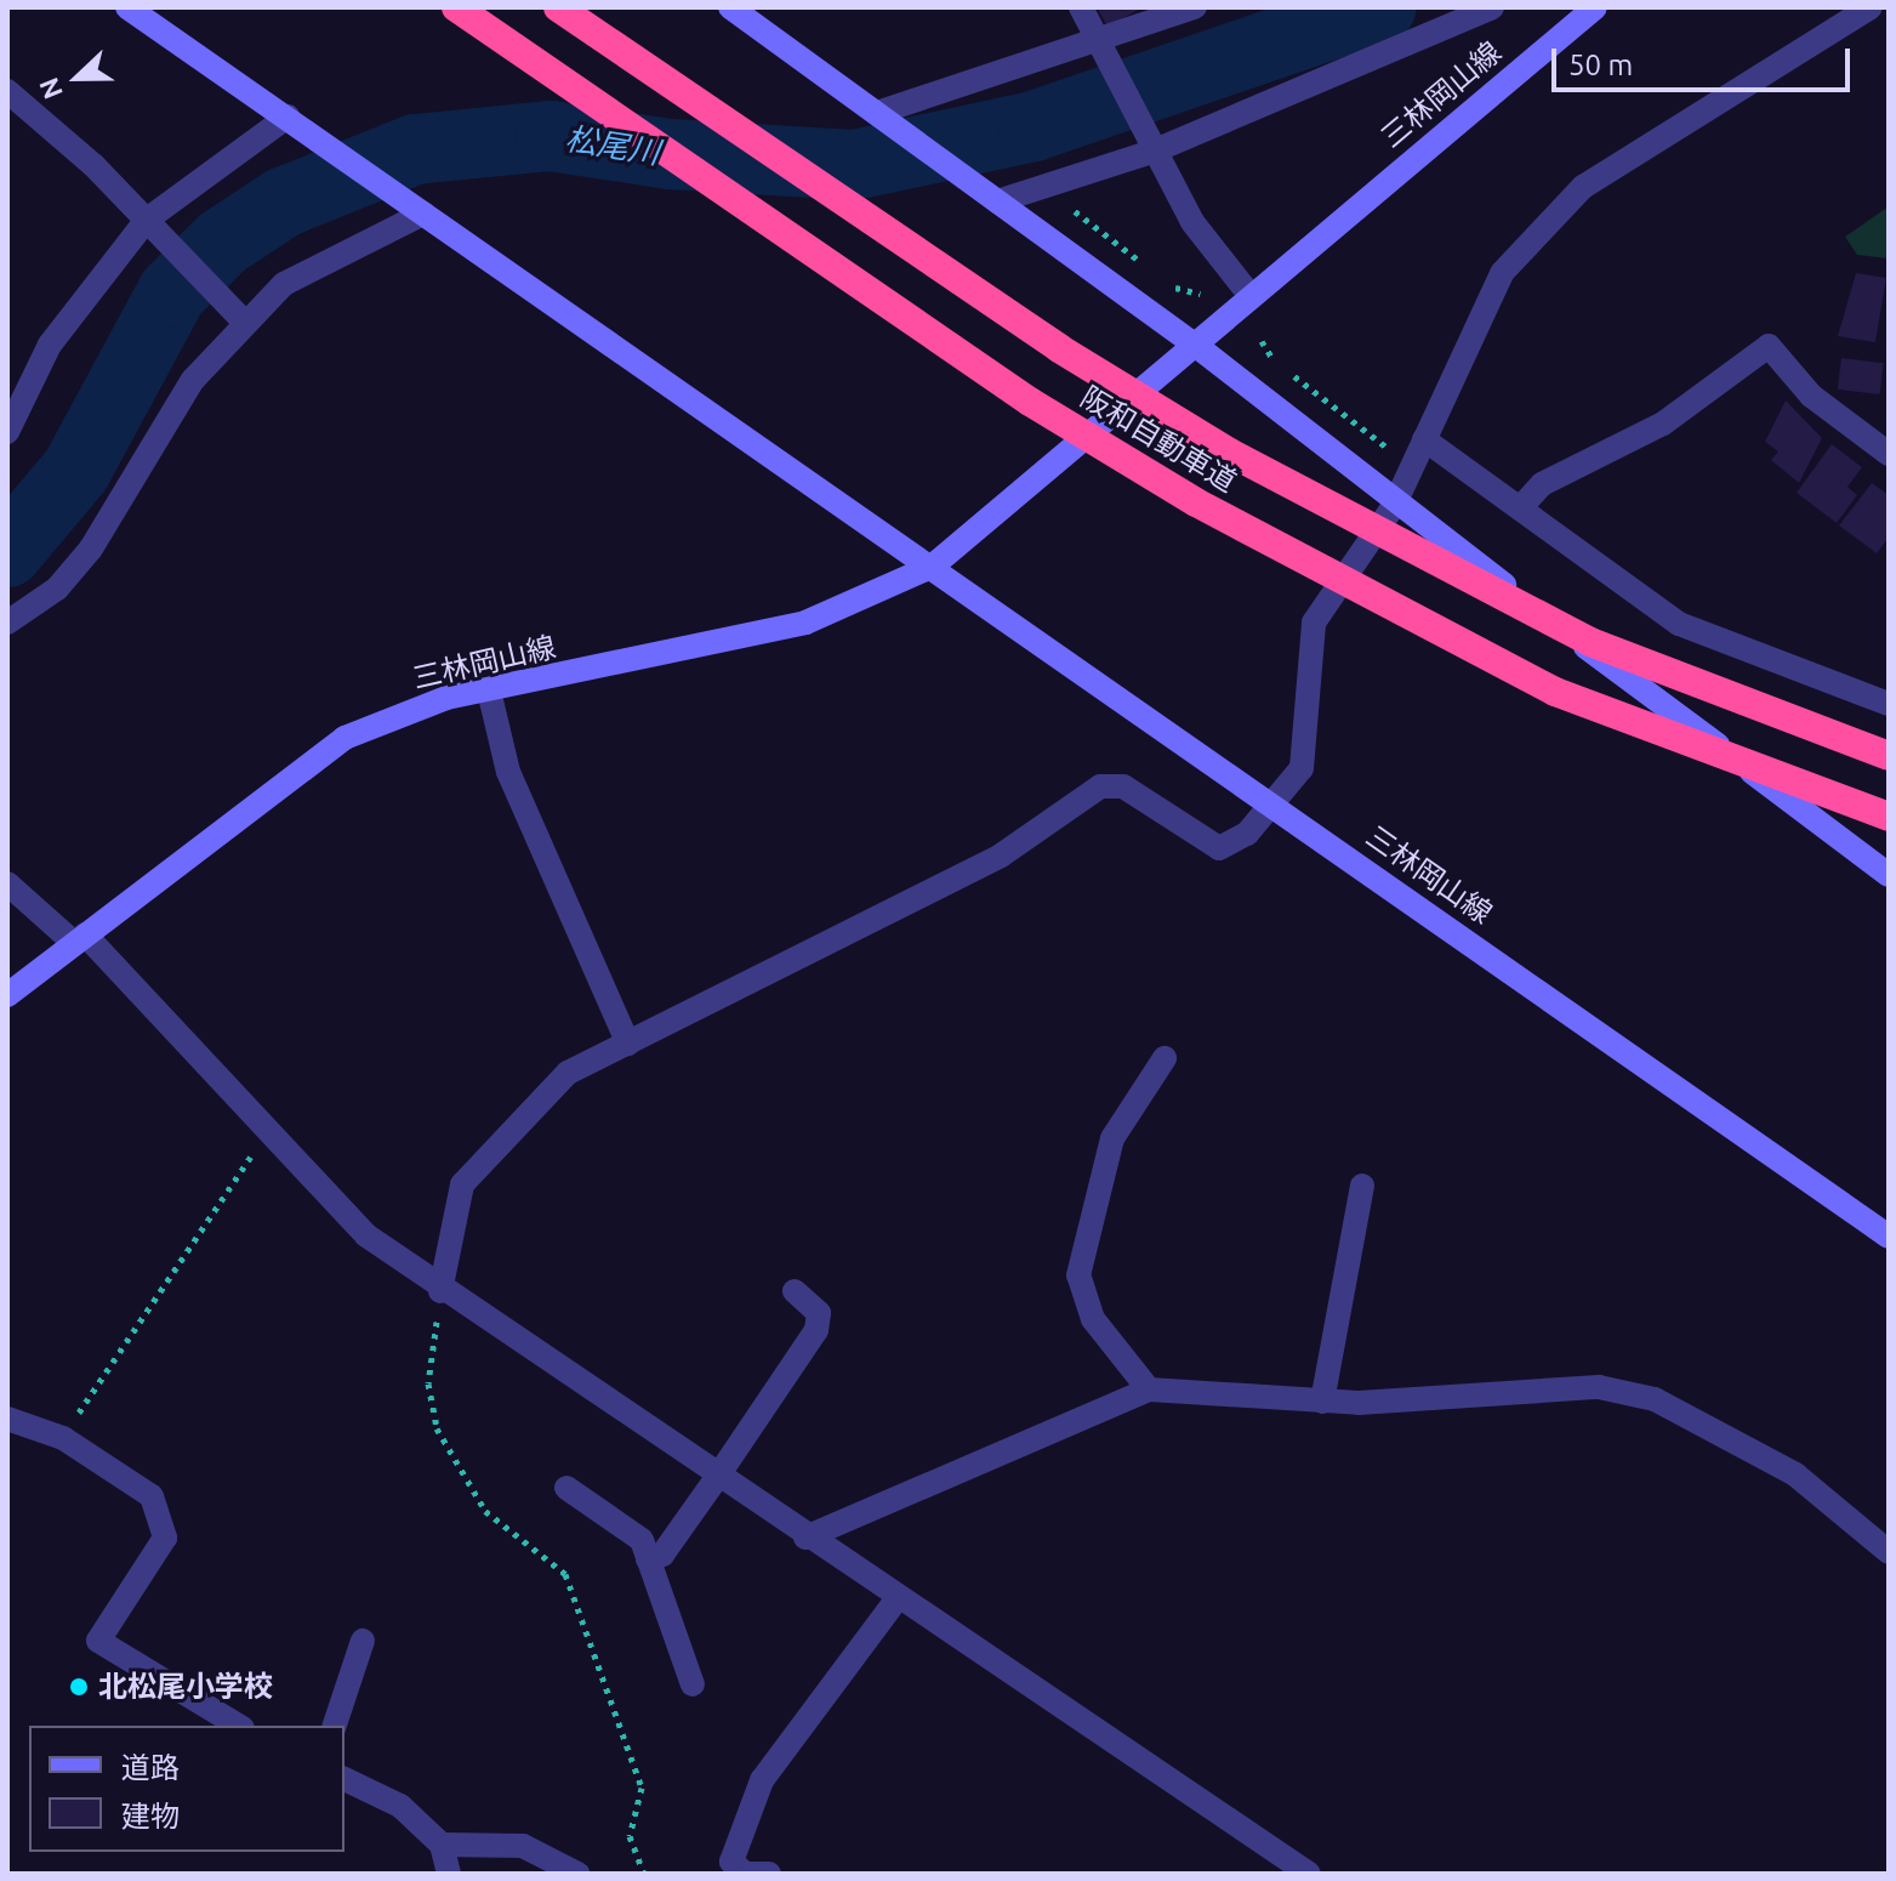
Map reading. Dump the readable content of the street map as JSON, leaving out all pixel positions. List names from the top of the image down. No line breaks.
{"streets":{"highway":["阪和自動車道"],"main road":["三林岡山線"]},"water":["松尾川"],"places":["北松尾小学校"],"legend":["道路","建物"],"scale_bar":"50 m","north":"left"}
